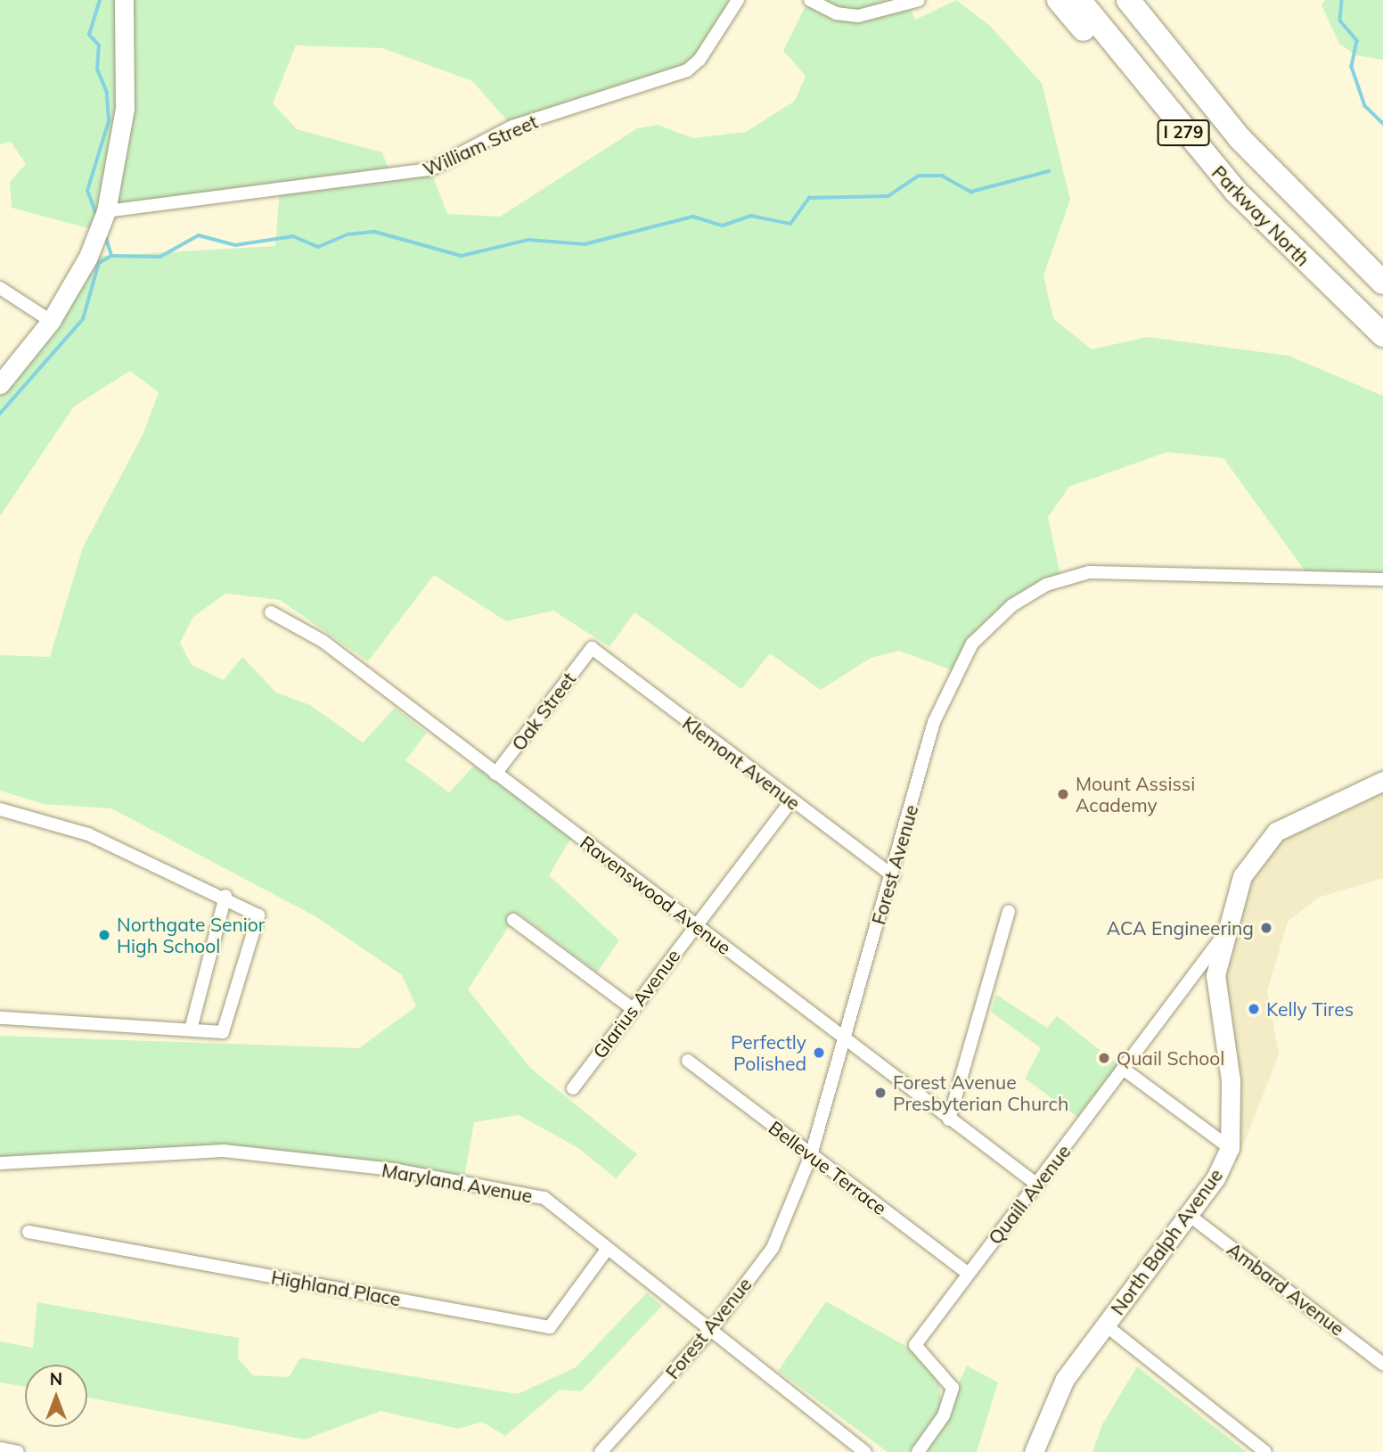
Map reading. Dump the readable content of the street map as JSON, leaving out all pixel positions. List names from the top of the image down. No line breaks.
{"streets":{"highway":["I 279","Parkway North"],"street":["William Street","Oak Street","Klemont Avenue","Forest Avenue","Ravenswood Avenue","Glarius Avenue","Bellevue Terrace","Maryland Avenue","Quaill Avenue","North Balph Avenue","Highland Place","Ambard Avenue"]},"crossings":[["Oak Street","Klemont Avenue"],["Oak Street","Ravenswood Avenue"],["Klemont Avenue","Forest Avenue"],["Klemont Avenue","Glarius Avenue"],["Forest Avenue","Ravenswood Avenue"],["Forest Avenue","Bellevue Terrace"],["Forest Avenue","Maryland Avenue"],["Ravenswood Avenue","Glarius Avenue"],["Ravenswood Avenue","Quaill Avenue"],["Bellevue Terrace","Quaill Avenue"],["Maryland Avenue","Highland Place"],["Quaill Avenue","North Balph Avenue"],["North Balph Avenue","Ambard Avenue"]],"places":["Mount Assissi Academy","ACA Engineering","Northgate Senior High School","Kelly Tires","Perfectly Polished","Quail School","Forest Avenue Presbyterian Church"],"north":"top"}
